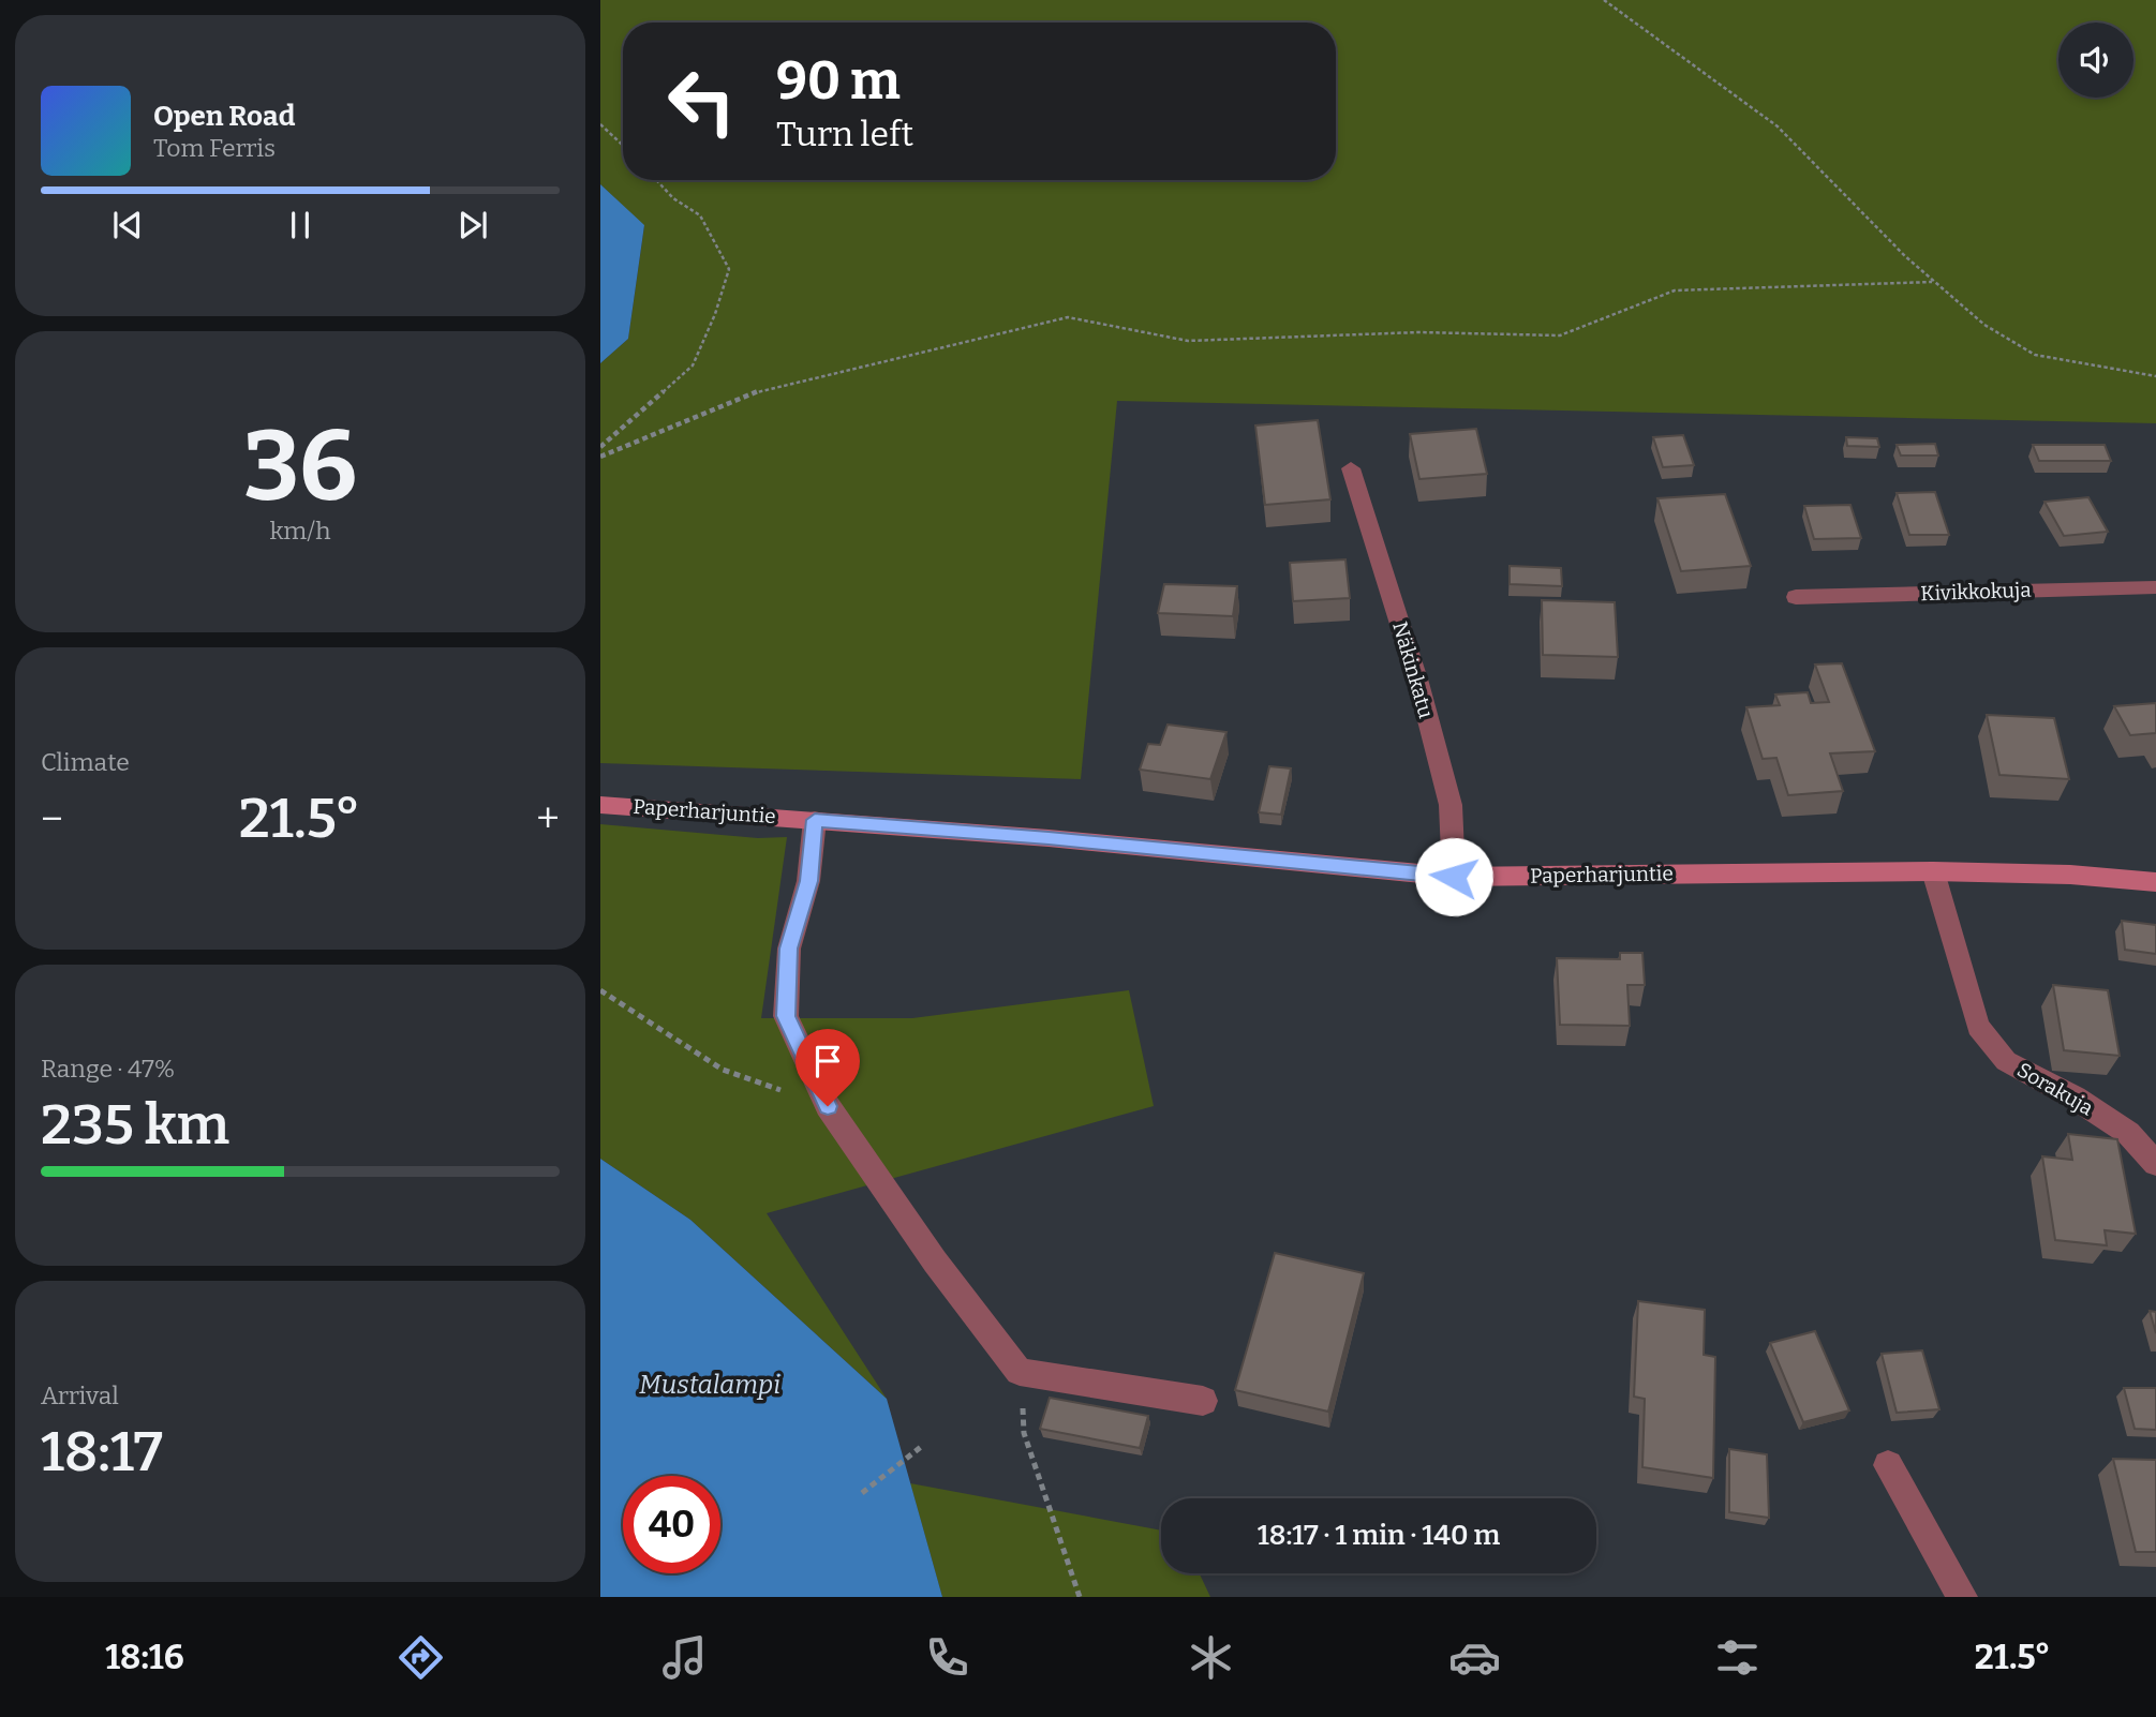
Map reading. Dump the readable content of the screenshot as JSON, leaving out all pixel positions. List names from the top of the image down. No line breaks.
{"streets":{"street":["Kivikkokuja","Näkinkatu","Paperharjuntie","Sorakuja"]},"crossings":[["Näkinkatu","Paperharjuntie"],["Paperharjuntie","Sorakuja"]],"water":["Mustalampi"],"page":{"turn":["90 m","Turn left"],"song":["Open Road","Tom Ferris"],"tile":[["36","km/h"],"Climate",["Range · 47%","235 km"],["Arrival","18:17"]],"heat":["−","21.5°","+"],"limit":"40","trip":"18:17 · 1 min · 140 m","tabs":["18:16","21.5°"]}}
